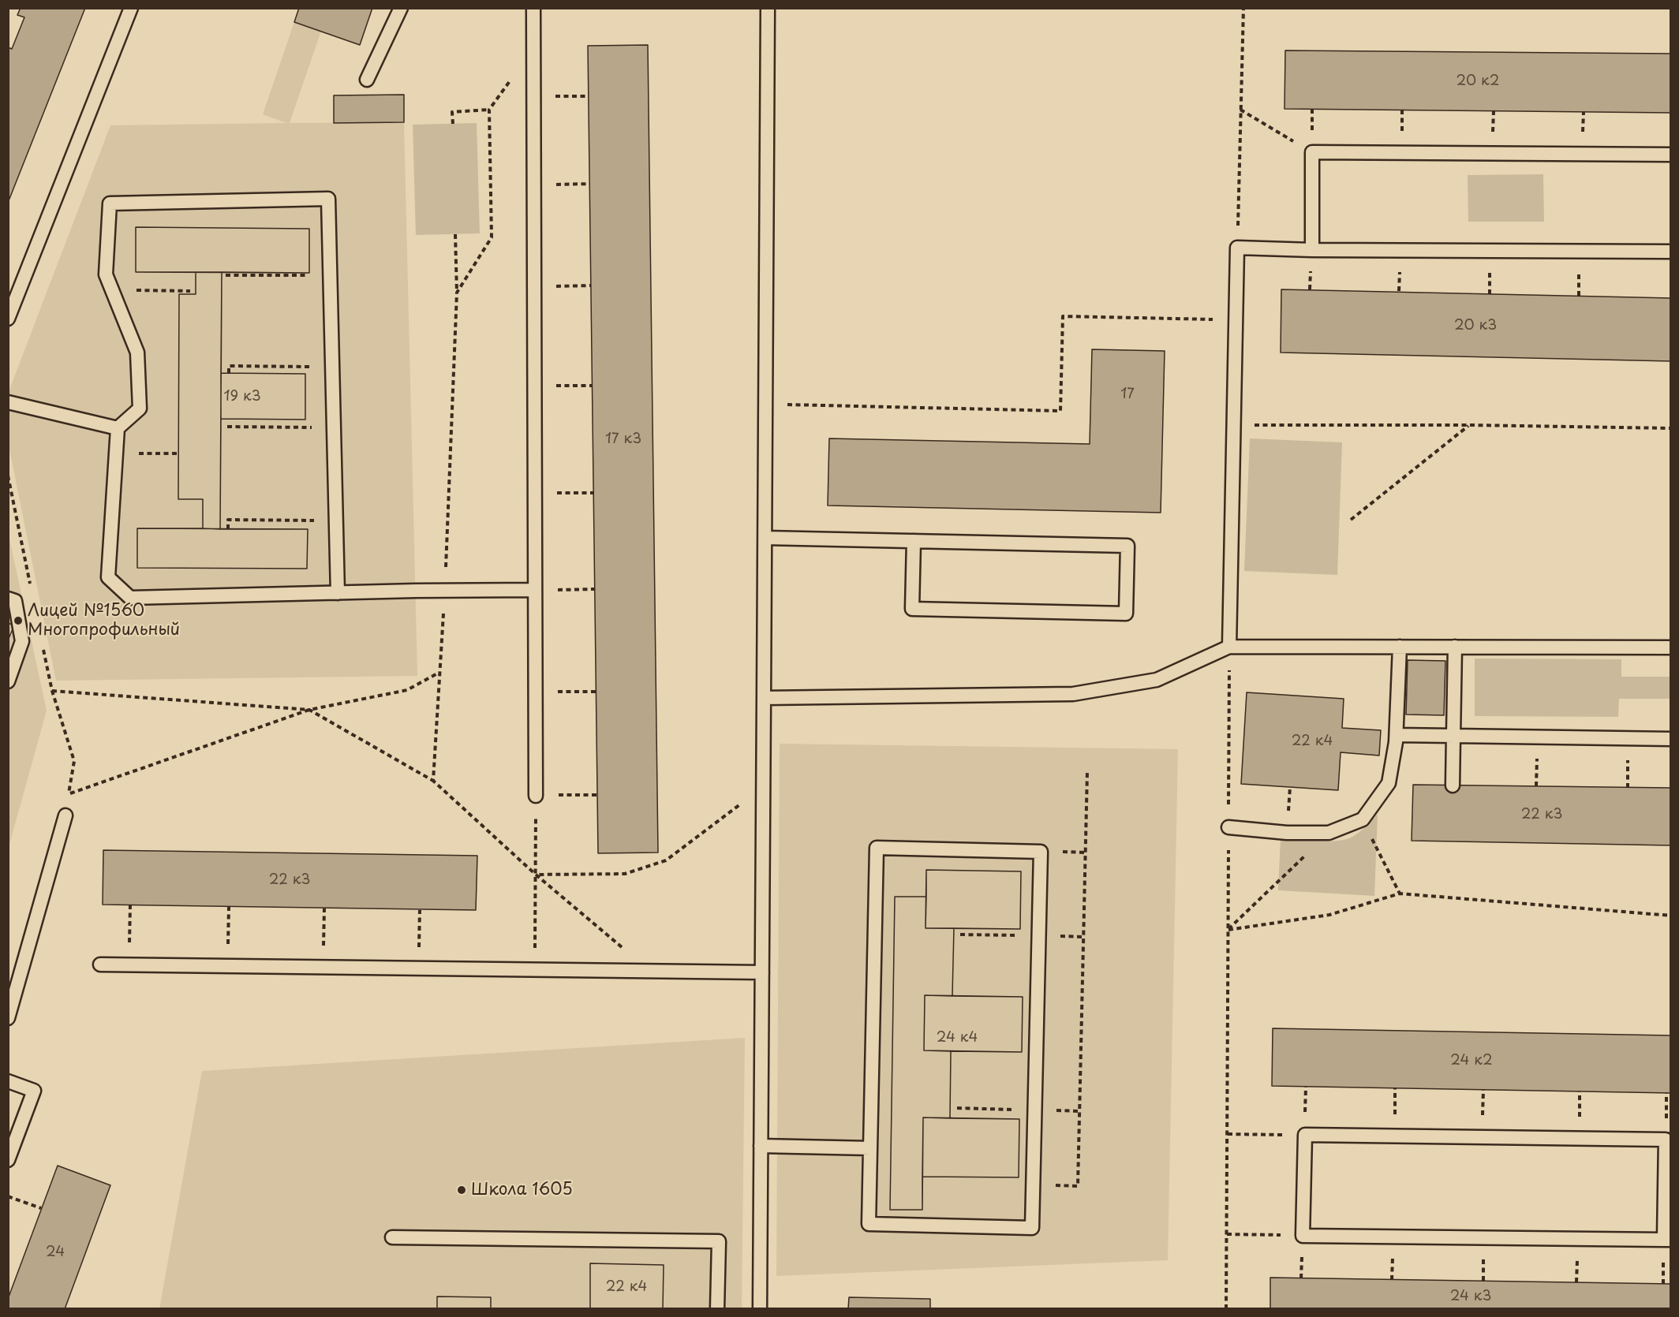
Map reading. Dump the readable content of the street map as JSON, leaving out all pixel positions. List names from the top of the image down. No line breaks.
{"places":["Лицей №1560 Многопрофильный","Школа 1605"],"house_numbers":["20 к2","20 к3","17","19 к3","17 к3","22 к4","22 к3","22 к3","24 к4","24 к2","24","22 к4","24 к3"]}
